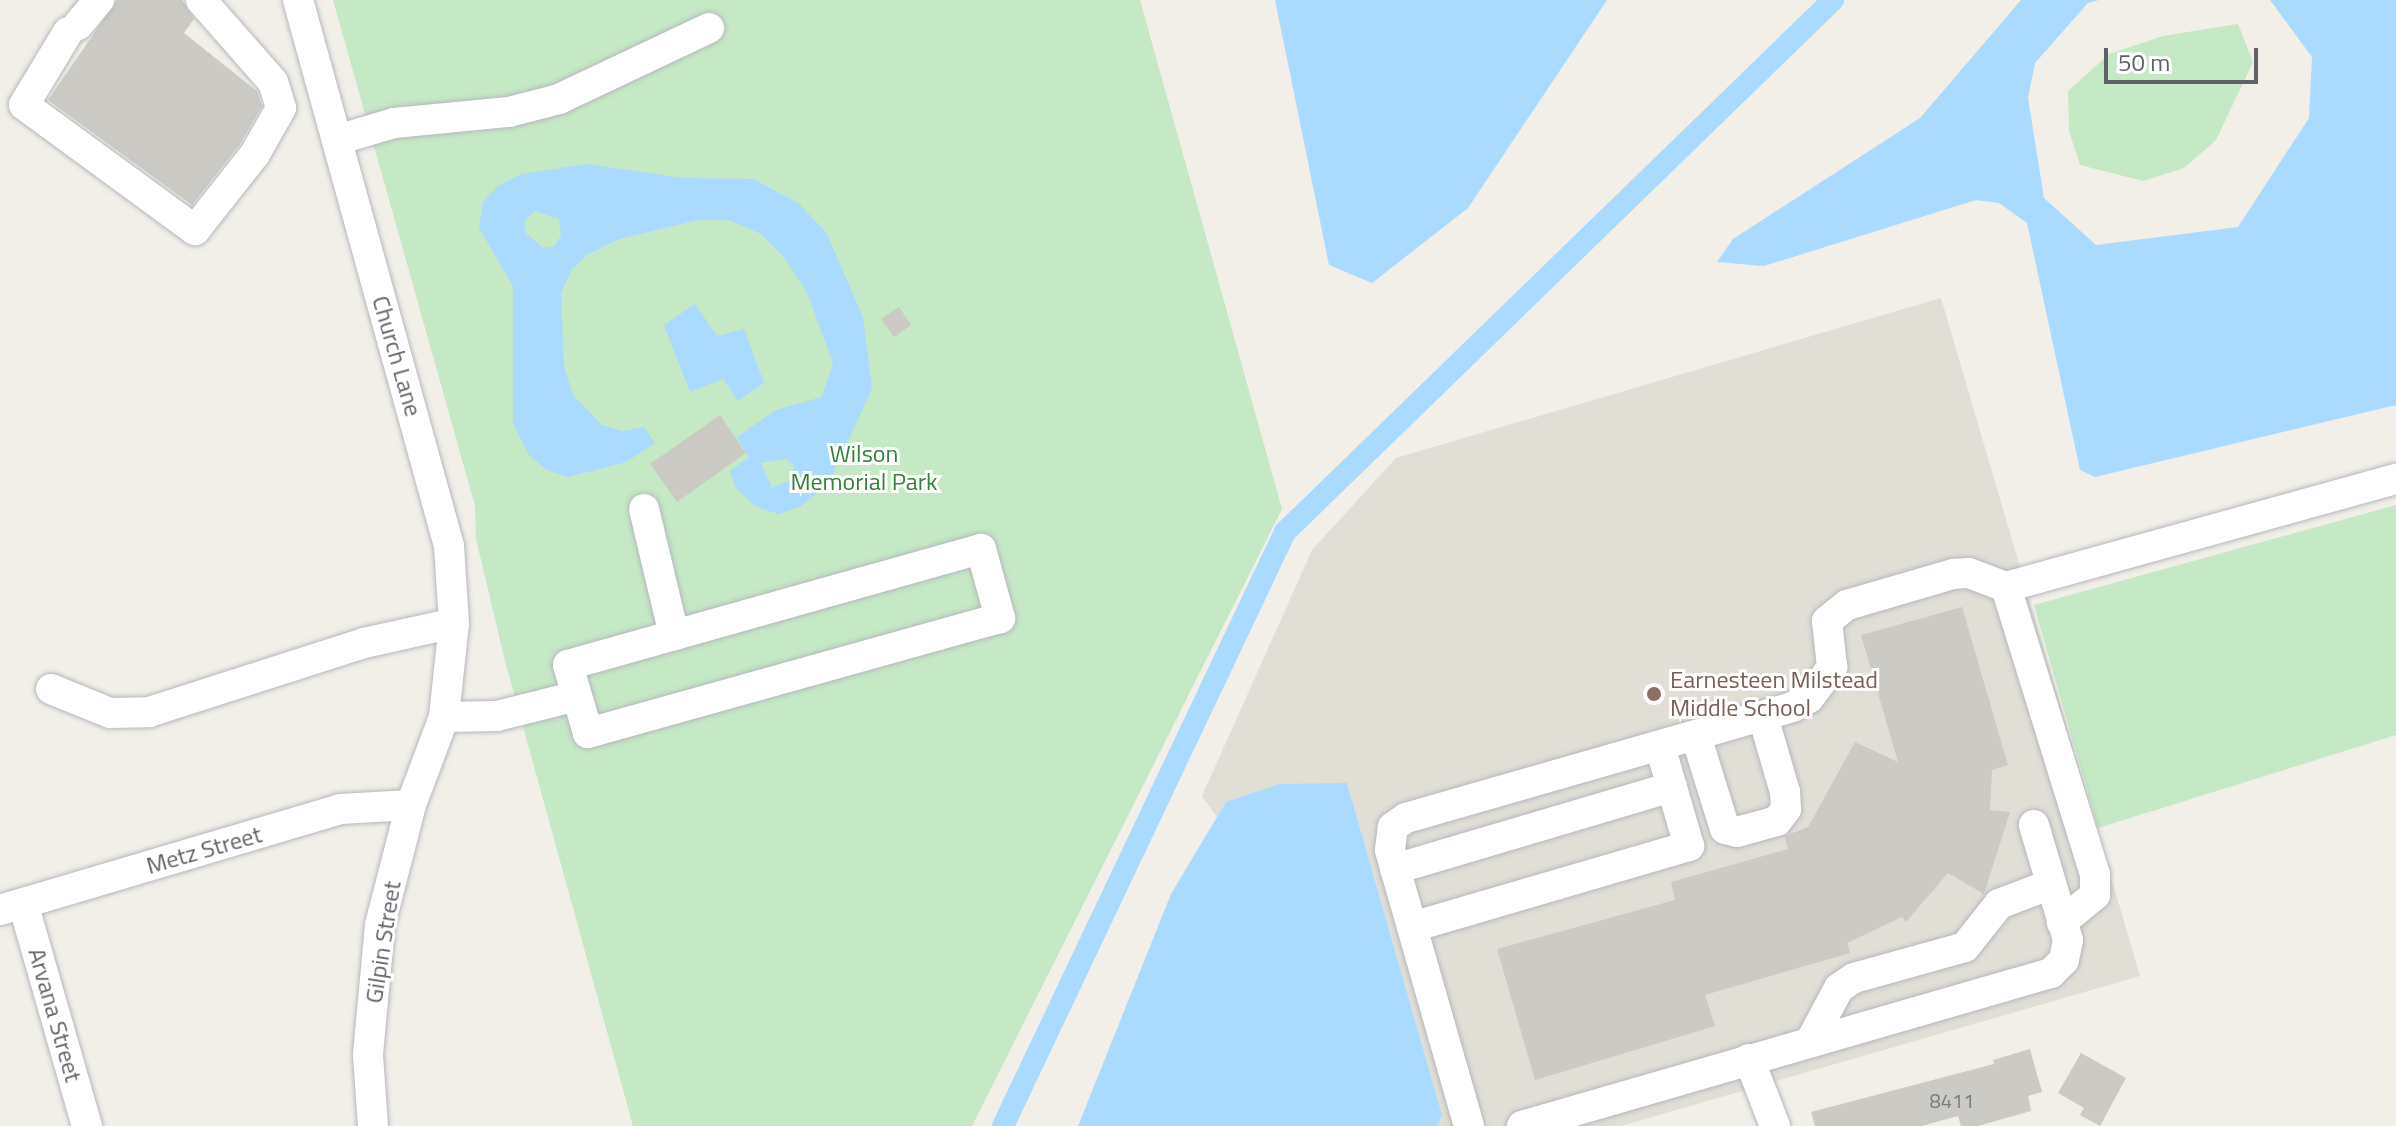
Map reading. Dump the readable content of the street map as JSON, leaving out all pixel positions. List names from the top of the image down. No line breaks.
{"streets":{"street":["Church Lane","Metz Street","Gilpin Street","Arvana Street"]},"crossings":[["Church Lane","Gilpin Street"],["Metz Street","Gilpin Street"],["Metz Street","Arvana Street"]],"parks":["Wilson Memorial Park"],"places":["Earnesteen Milstead Middle School"],"house_numbers":["8411"],"scale_bar":"50 m"}
